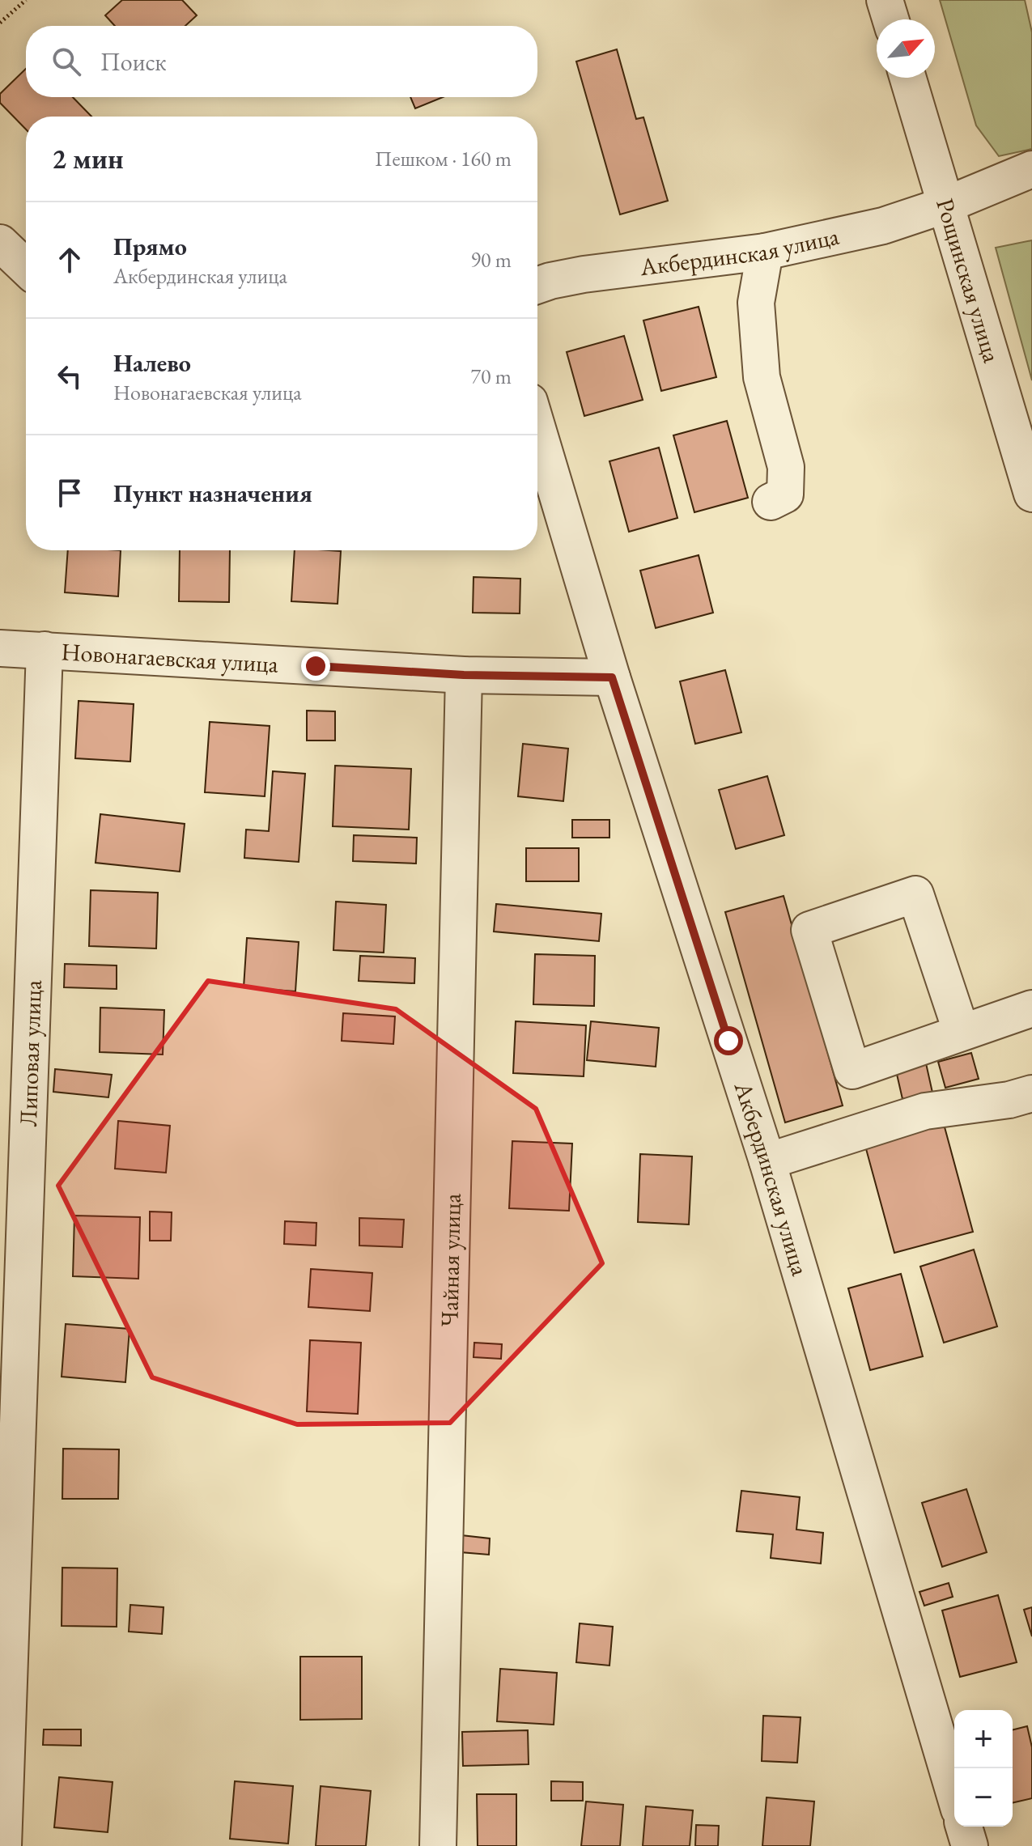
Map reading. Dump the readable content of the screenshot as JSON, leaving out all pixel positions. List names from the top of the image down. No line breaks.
{"streets":{"street":["Акбердинская улица","Рощинская улица","Новонагаевская улица","Липовая улица","Чайная улица"]},"crossings":[["Акбердинская улица","Рощинская улица"],["Акбердинская улица","Новонагаевская улица"],["Новонагаевская улица","Липовая улица"],["Новонагаевская улица","Чайная улица"]],"north":"top right","page":{"search":"Поиск","heading":["2 мин","Пешком · 160 m"],"list":[["Прямо","Акбердинская улица","90 m"],["Налево","Новонагаевская улица","70 m"],"Пункт назначения"],"map_buttons":["+","−"]}}
